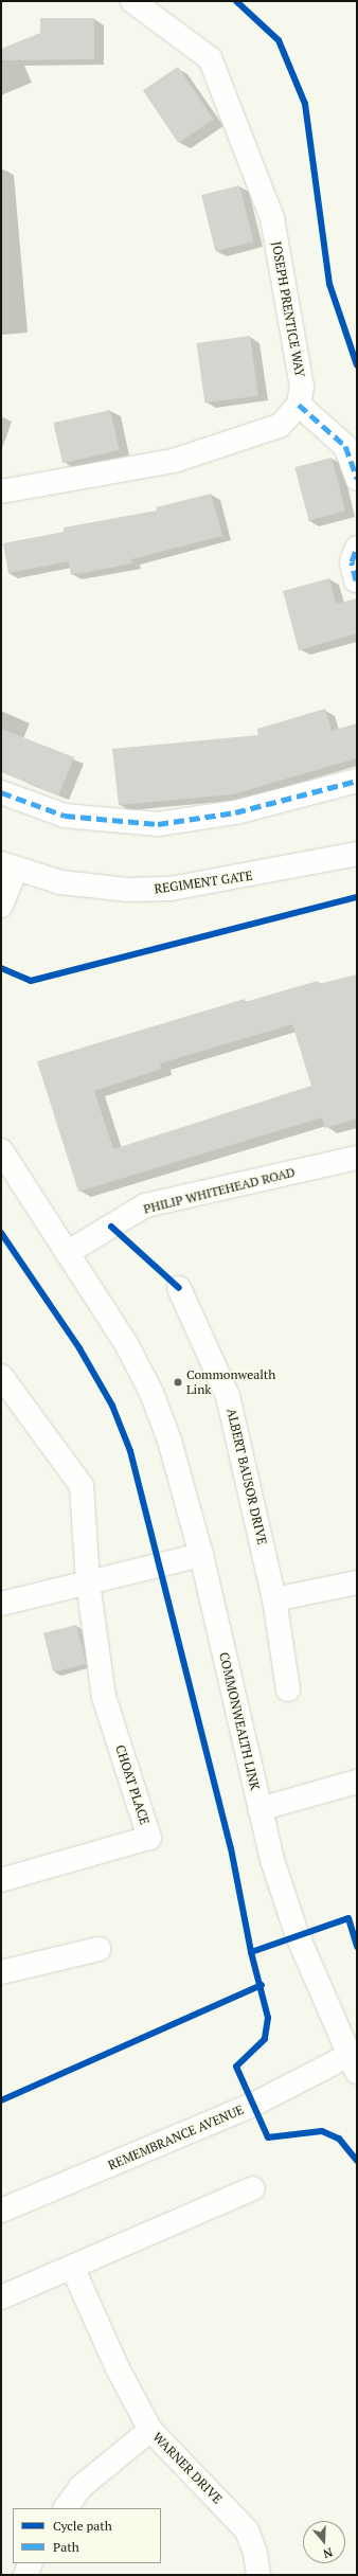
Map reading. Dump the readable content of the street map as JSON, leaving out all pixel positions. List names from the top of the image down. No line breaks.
{"streets":{"street":["JOSEPH PRENTICE WAY","REGIMENT GATE","PHILIP WHITEHEAD ROAD","ALBERT BAUSOR DRIVE","COMMONWEALTH LINK","CHOAT PLACE","REMEMBRANCE AVENUE","WARNER DRIVE"]},"crossings":[["PHILIP WHITEHEAD ROAD","COMMONWEALTH LINK"],["COMMONWEALTH LINK","REMEMBRANCE AVENUE"]],"places":["Commonwealth Link"],"legend":["Cycle path","Path"],"north":"bottom"}
